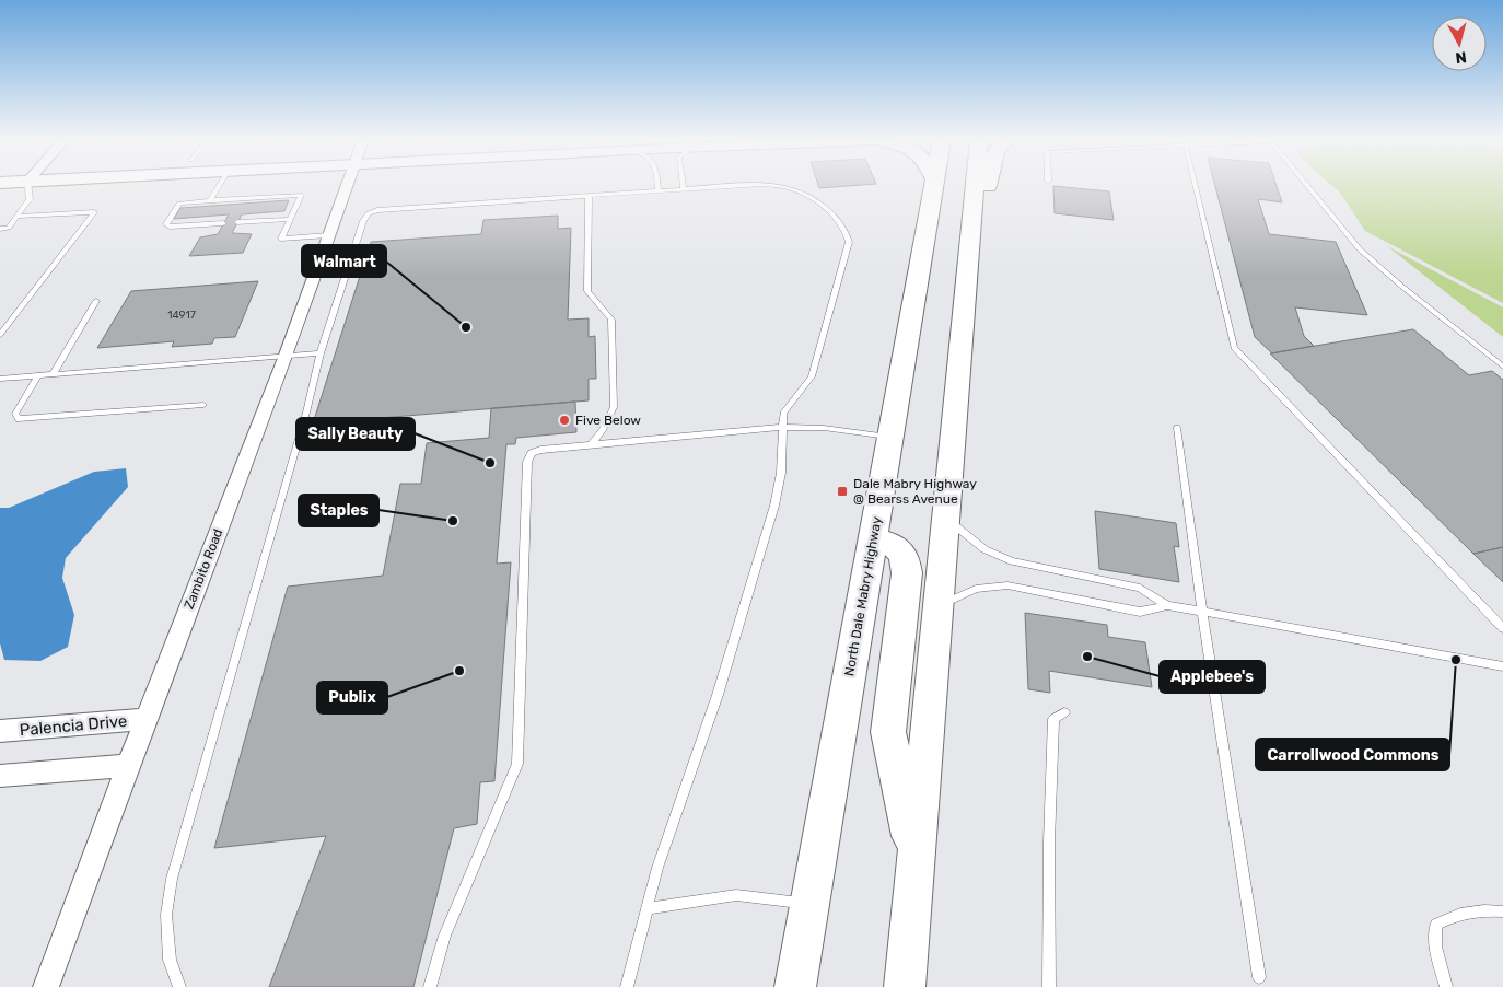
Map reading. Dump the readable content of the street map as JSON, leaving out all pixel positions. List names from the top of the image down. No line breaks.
{"streets":{"main road":["North Dale Mabry Highway"],"street":["Zambito Road","Palencia Drive"]},"crossings":[["Zambito Road","Palencia Drive"]],"places":{"other":["Walmart","Five Below","Sally Beauty","Staples","Applebee's","Carrollwood Commons","Publix"],"transit":["Dale Mabry Highway @ Bearss Avenue"]},"house_numbers":["14917"],"north":"bottom"}
